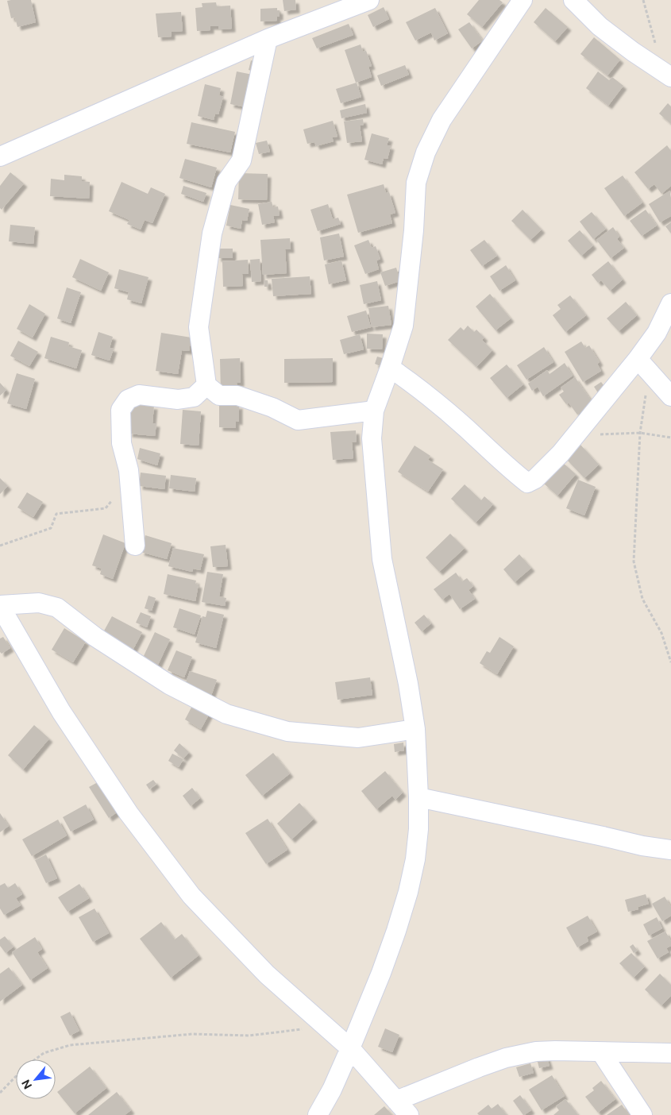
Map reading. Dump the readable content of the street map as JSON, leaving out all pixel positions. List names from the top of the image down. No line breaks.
{"north":"bottom left"}
